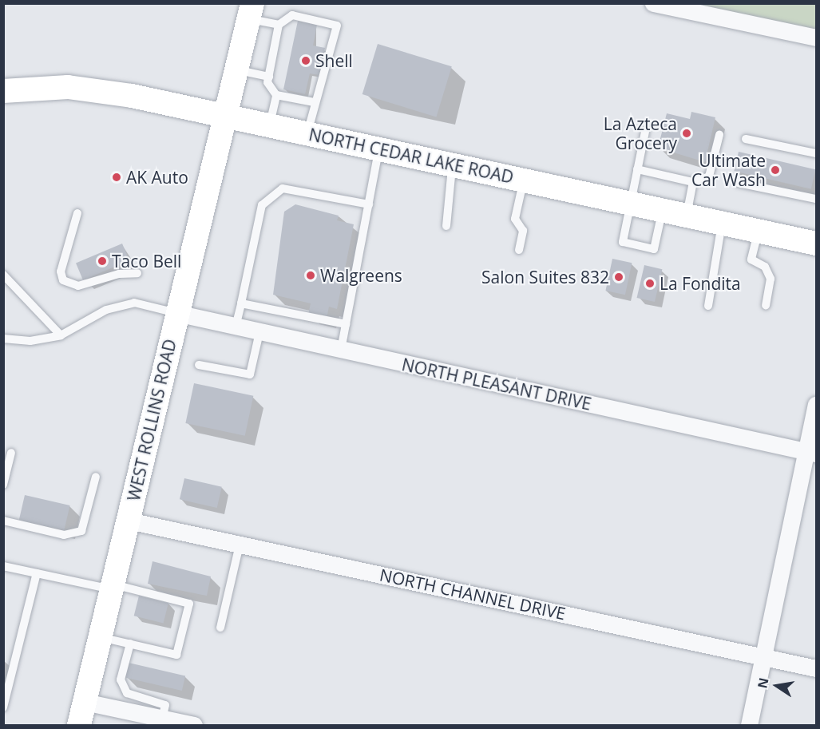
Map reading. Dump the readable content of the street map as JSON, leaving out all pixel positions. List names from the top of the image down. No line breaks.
{"streets":{"main road":["NORTH CEDAR LAKE ROAD","WEST ROLLINS ROAD"],"street":["NORTH PLEASANT DRIVE","NORTH CHANNEL DRIVE"]},"crossings":[["NORTH CEDAR LAKE ROAD","WEST ROLLINS ROAD"],["NORTH PLEASANT DRIVE","WEST ROLLINS ROAD"],["WEST ROLLINS ROAD","NORTH CHANNEL DRIVE"]],"places":["Shell","La Azteca Grocery","Ultimate Car Wash","AK Auto","Taco Bell","Walgreens","Salon Suites 832","La Fondita"],"north":"left"}
